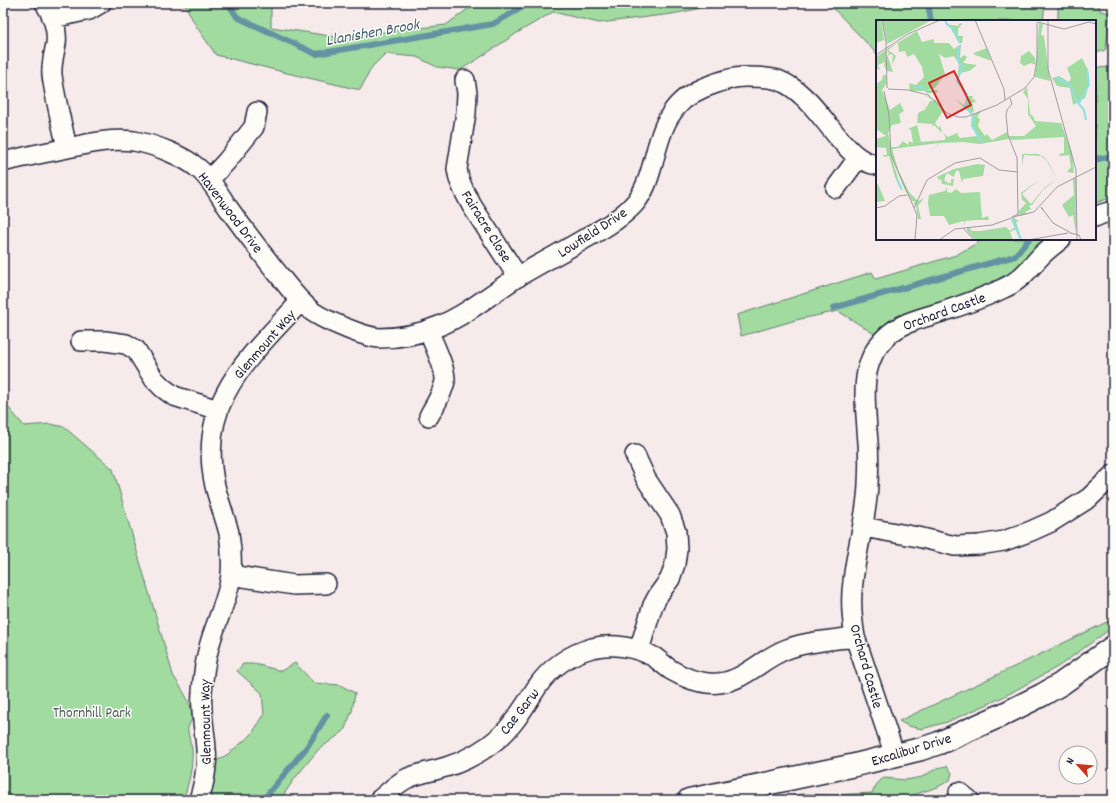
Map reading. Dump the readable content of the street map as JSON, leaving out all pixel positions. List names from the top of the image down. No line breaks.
{"streets":{"street":["Havenwood Drive","Fairacre Close","Lowfield Drive","Orchard Castle","Glenmount Way","Cae Garw","Excalibur Drive"]},"crossings":[["Havenwood Drive","Lowfield Drive"],["Havenwood Drive","Glenmount Way"],["Fairacre Close","Lowfield Drive"],["Lowfield Drive","Glenmount Way"],["Orchard Castle","Cae Garw"],["Orchard Castle","Excalibur Drive"]],"water":["Llanishen Brook"],"parks":["Thornhill Park"],"north":"top left"}
